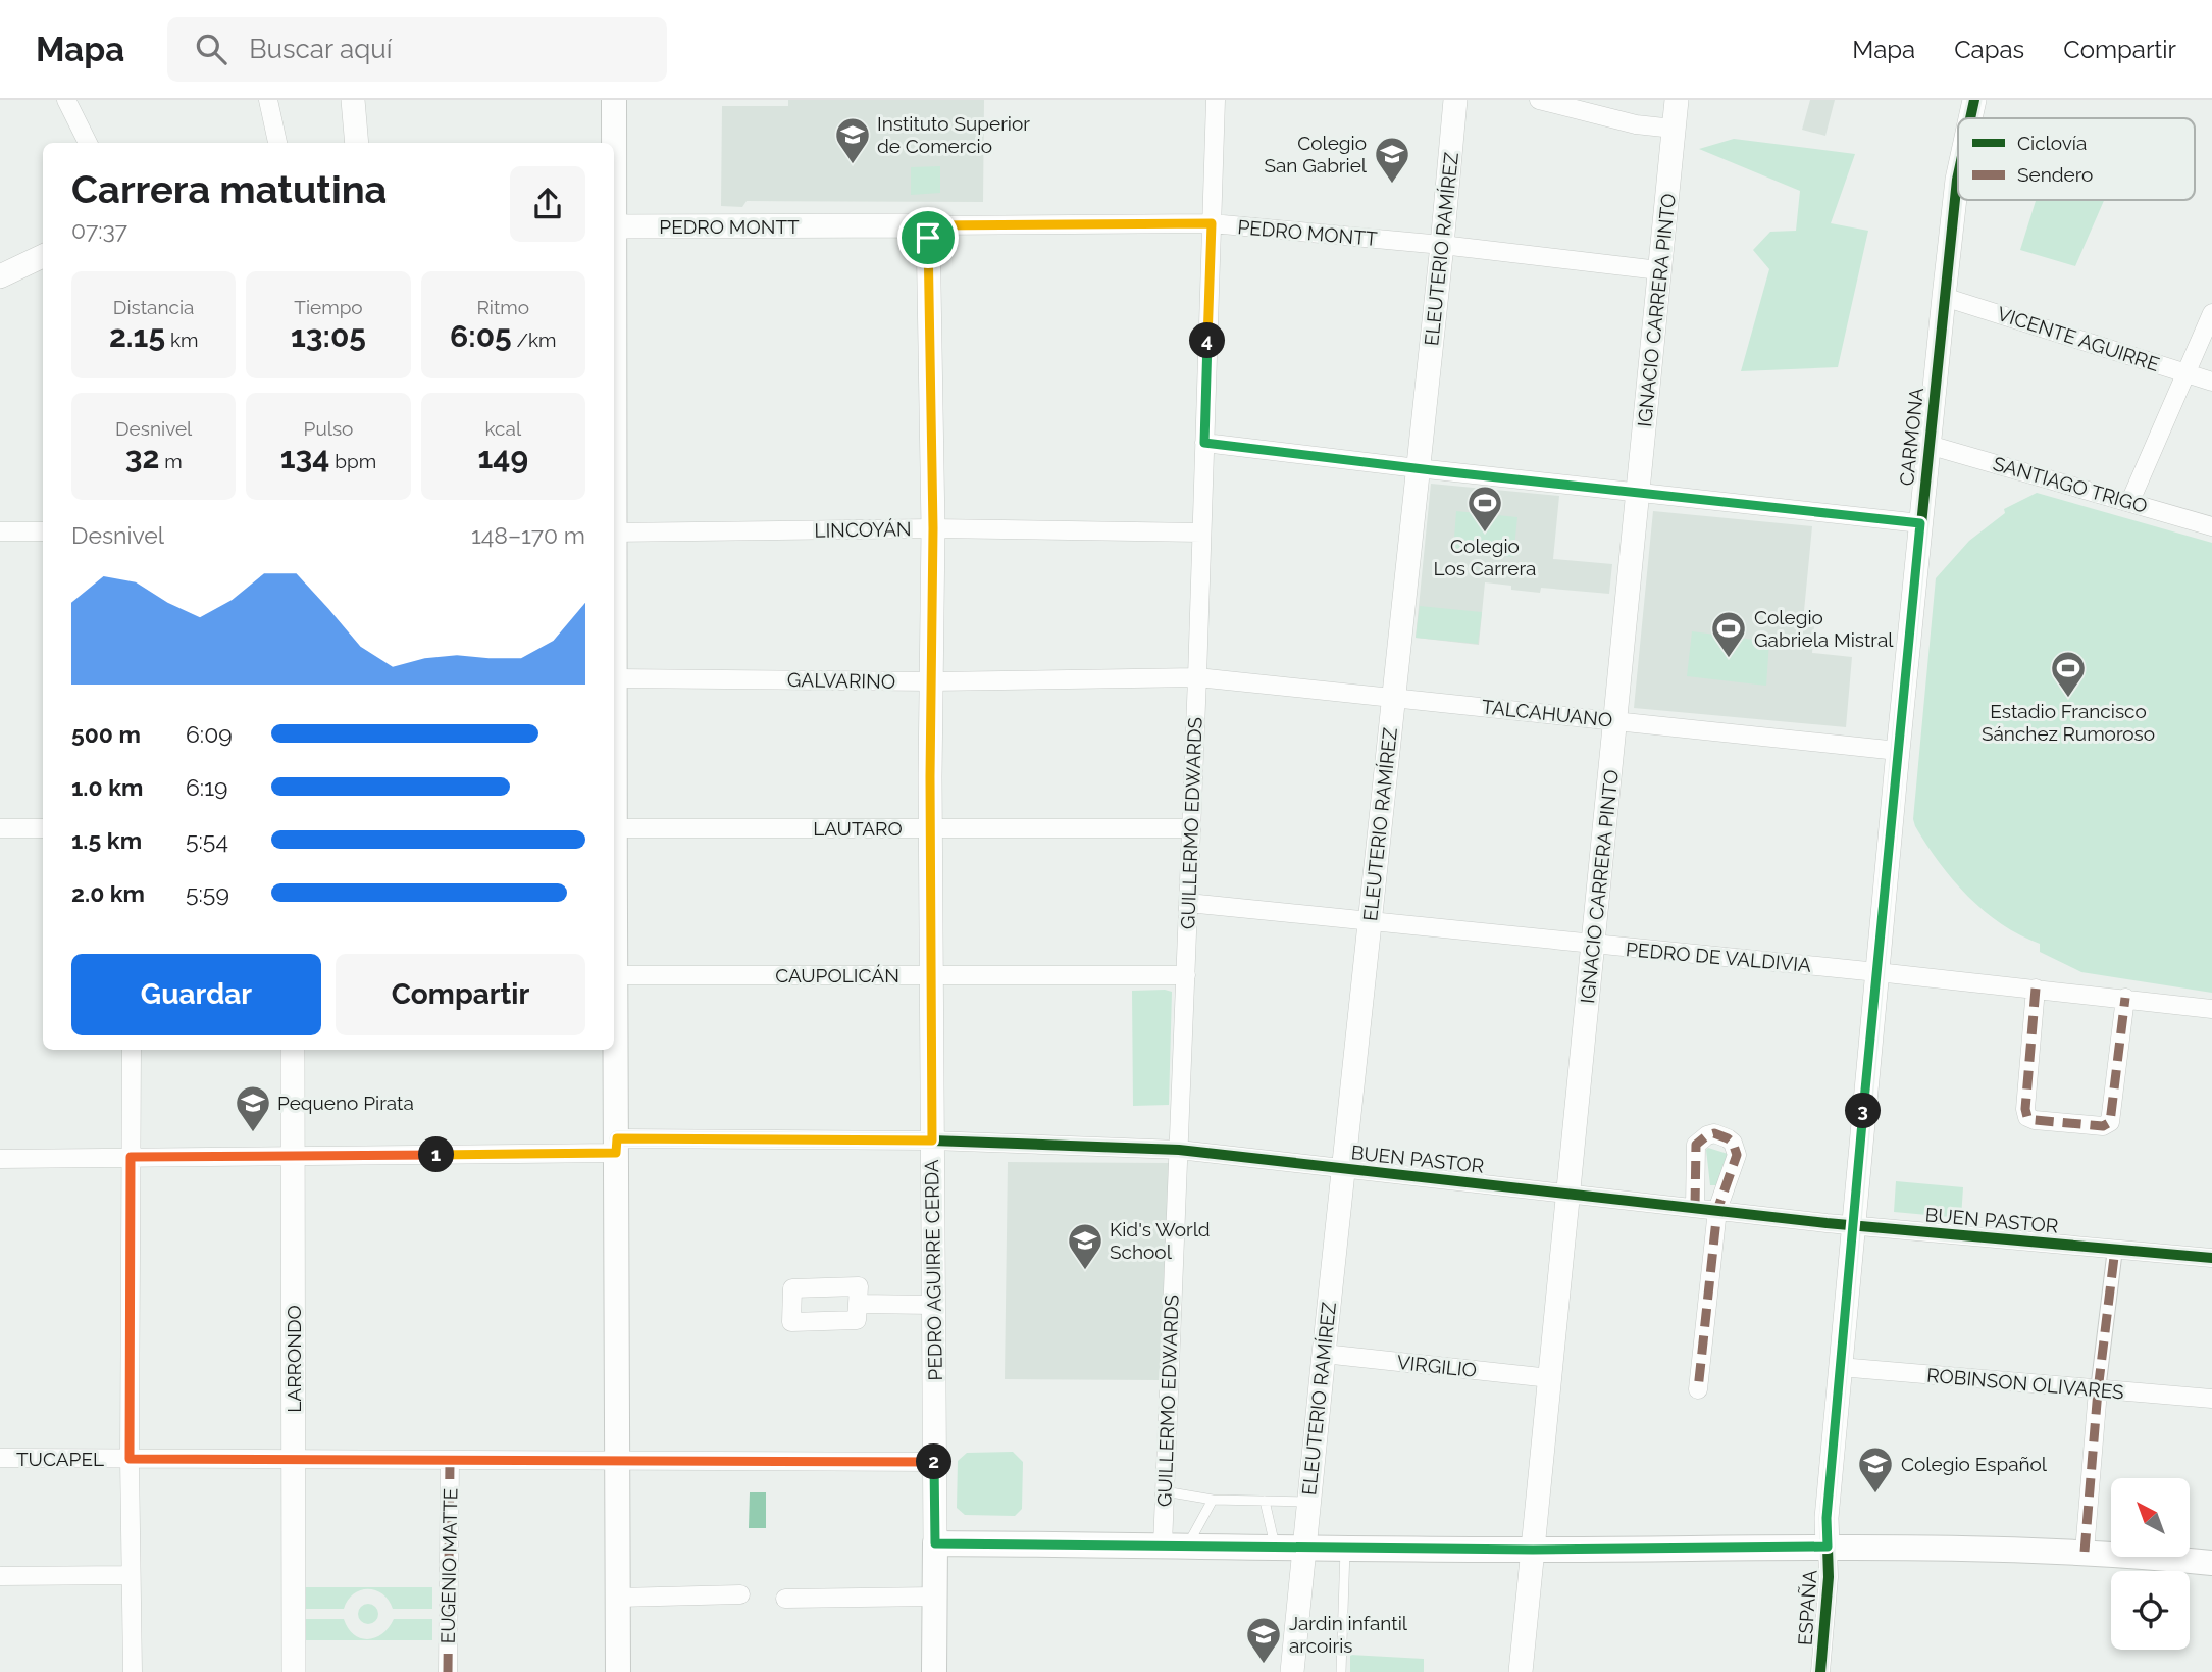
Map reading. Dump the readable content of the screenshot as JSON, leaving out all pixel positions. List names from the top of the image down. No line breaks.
{"streets":{"main road":["PEDRO AGUIRRE CERDA"],"street":["PEDRO MONTT","ELEUTERIO RAMÍREZ","IGNACIO CARRERA PINTO","VICENTE AGUIRRE","CARMONA","SANTIAGO TRIGO","LINCOYÁN","GALVARINO","TALCAHUANO","GUILLERMO EDWARDS","LAUTARO","PEDRO DE VALDIVIA","CAUPOLICÁN","BUEN PASTOR","LARRONDO","VIRGILIO","ROBINSON OLIVARES","TUCAPEL","EUGENIO MATTE","ESPAÑA"]},"crossings":[["PEDRO MONTT","ELEUTERIO RAMÍREZ"],["PEDRO MONTT","IGNACIO CARRERA PINTO"],["PEDRO MONTT","GUILLERMO EDWARDS"],["PEDRO MONTT","PEDRO AGUIRRE CERDA"],["ELEUTERIO RAMÍREZ","TALCAHUANO"],["ELEUTERIO RAMÍREZ","PEDRO DE VALDIVIA"],["ELEUTERIO RAMÍREZ","BUEN PASTOR"],["ELEUTERIO RAMÍREZ","VIRGILIO"],["IGNACIO CARRERA PINTO","TALCAHUANO"],["IGNACIO CARRERA PINTO","PEDRO DE VALDIVIA"],["IGNACIO CARRERA PINTO","BUEN PASTOR"],["IGNACIO CARRERA PINTO","VIRGILIO"],["VICENTE AGUIRRE","CARMONA"],["CARMONA","SANTIAGO TRIGO"],["CARMONA","TALCAHUANO"],["CARMONA","PEDRO DE VALDIVIA"],["CARMONA","BUEN PASTOR"],["CARMONA","ROBINSON OLIVARES"],["CARMONA","ESPAÑA"],["LINCOYÁN","GUILLERMO EDWARDS"],["LINCOYÁN","PEDRO AGUIRRE CERDA"],["GALVARINO","TALCAHUANO"],["GALVARINO","GUILLERMO EDWARDS"],["GALVARINO","PEDRO AGUIRRE CERDA"],["TALCAHUANO","GUILLERMO EDWARDS"],["GUILLERMO EDWARDS","LAUTARO"],["GUILLERMO EDWARDS","PEDRO DE VALDIVIA"],["GUILLERMO EDWARDS","CAUPOLICÁN"],["GUILLERMO EDWARDS","BUEN PASTOR"],["LAUTARO","PEDRO AGUIRRE CERDA"],["CAUPOLICÁN","PEDRO AGUIRRE CERDA"],["BUEN PASTOR","PEDRO AGUIRRE CERDA"],["BUEN PASTOR","LARRONDO"],["PEDRO AGUIRRE CERDA","TUCAPEL"],["LARRONDO","TUCAPEL"],["TUCAPEL","EUGENIO MATTE"]],"places":{"school or university":["Instituto Superior de Comercio","Colegio San Gabriel","Pequeno Pirata","Kid's World School","Colegio Español","Jardin infantil arcoiris"],"sports":["Colegio Los Carrera","Colegio Gabriela Mistral","Estadio Francisco Sánchez Rumoroso"]},"legend":["Ciclovía","Sendero"],"north":"top left","page":{"header":"Mapa","search":"Buscar aquí","nav":["Mapa","Capas","Compartir"],"heading":["Carrera matutina","07:37"],"stats":[["Distancia","2.15 km"],["Tiempo","13:05"],["Ritmo","6:05 /km"],["Desnivel","32 m"],["Pulso","134 bpm"],["kcal","149"]],"pins":["4","3","1","2"],"chart":["Desnivel","148–170 m"],"list":[{"name":"500 m","note":"6:09"},{"name":"1.0 km","note":"6:19"},{"name":"1.5 km","note":"5:54"},{"name":"2.0 km","note":"5:59"}],"buttons":["Guardar","Compartir"]}}
